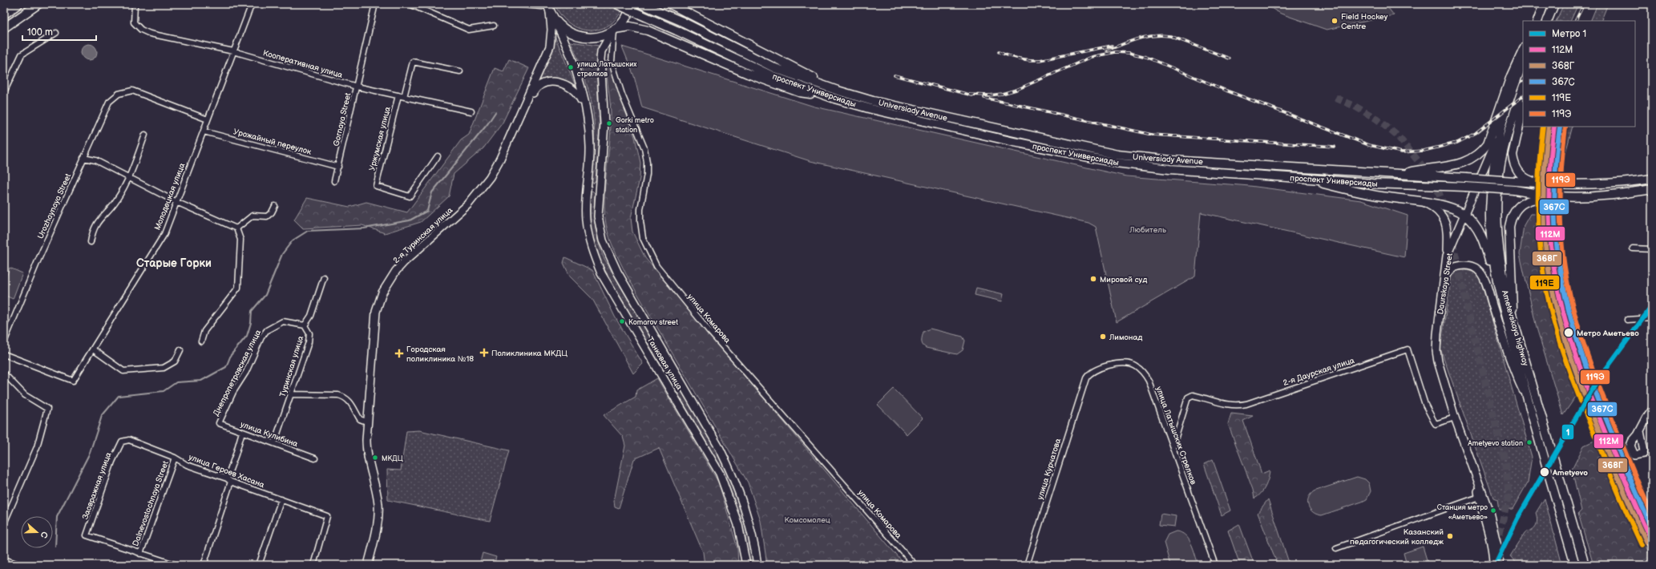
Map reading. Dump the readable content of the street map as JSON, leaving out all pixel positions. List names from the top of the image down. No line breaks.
{"streets":{"main road":["проспект Универсиады","Universiady Avenue","Daurskaya Street","Ametevskaya highway"],"street":["Кооперативная улица","Gornaya Street","Уржумская улица","Урожайный переулок","Молодецкая улица","Urozhaynaya Street","2-я Туринская улица","улица Комарова","Танковая улица","Туринская улица","2-я Даурская улица","Днепропетровская улица","улица Кулибина","улица Латышских Стрелков","улица Курчатова","улица Героев Хасана","Заовражная улица","Dalnevostochnaya Street"]},"crossings":[["Кооперативная улица","Gornaya Street"],["Кооперативная улица","Уржумская улица"],["Кооперативная улица","Молодецкая улица"],["проспект Универсиады","Universiady Avenue"],["Gornaya Street","Урожайный переулок"],["Урожайный переулок","Молодецкая улица"],["Молодецкая улица","Urozhaynaya Street"],["Daurskaya Street","Ametevskaya highway"],["Daurskaya Street","2-я Даурская улица"],["улица Комарова","Танковая улица"],["Туринская улица","Днепропетровская улица"],["Туринская улица","улица Кулибина"],["2-я Даурская улица","улица Латышских Стрелков"],["Днепропетровская улица","улица Кулибина"],["улица Латышских Стрелков","улица Курчатова"],["улица Героев Хасана","Заовражная улица"],["улица Героев Хасана","Dalnevostochnaya Street"],["Заовражная улица","Dalnevostochnaya Street"]],"districts":["Старые Горки"],"parks":["Любитель","Комсомолец"],"places":{"other":["Field Hockey Centre","улица Латышских стрелков","Gorki metro station","Мировой суд","Komarov street","Метро Аметьево","Лимонад","Ametyevo station","МКДЦ","Ametyevo","Станция метро «Аметьево»","Казанский педагогический колледж"],"health":["Поликлиника МКДЦ","Городская поликлиника №18"]},"lines":["transit line 112М","transit line 368Г","transit line 367С","transit line 119Е","transit line 119Э","metro line 1"],"legend":["Метро 1","112М","368Г","367С","119Е","119Э"],"scale_bar":"100 m","north":"right"}
